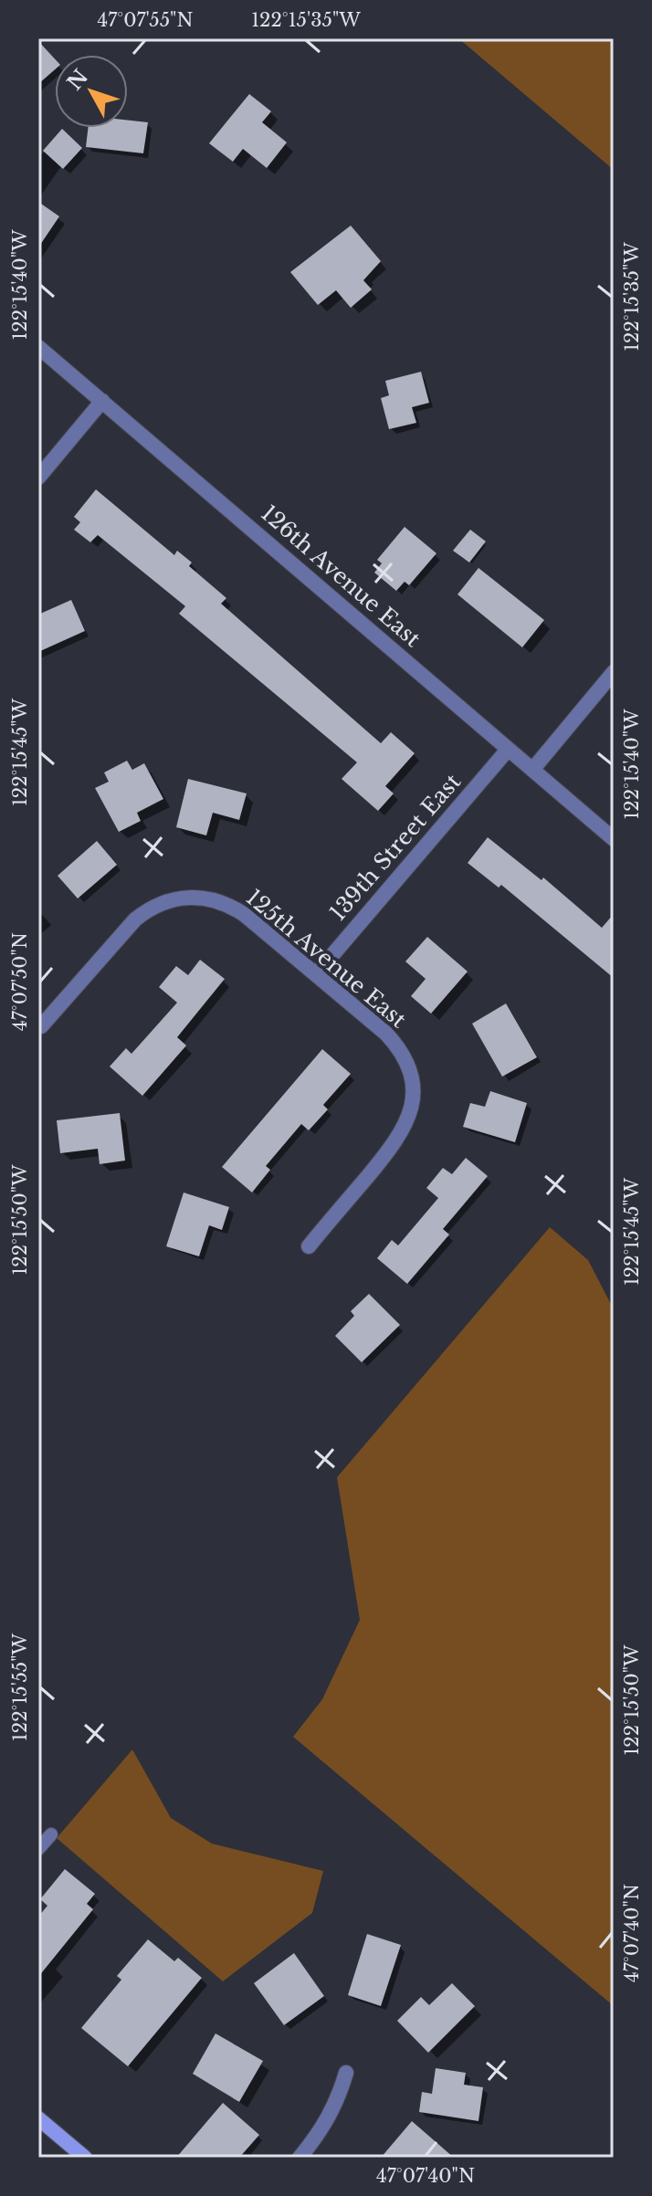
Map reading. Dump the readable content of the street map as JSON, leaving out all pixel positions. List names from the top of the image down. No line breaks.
{"streets":{"street":["126th Avenue East","139th Street East","125th Avenue East"]},"crossings":[["126th Avenue East","139th Street East"],["139th Street East","125th Avenue East"]],"north":"top left","coordinates":["47°07'55\"N","122°15'35\"W","122°15'40\"W","122°15'45\"W","47°07'50\"N","122°15'50\"W","122°15'55\"W","47°07'40\"N"]}
